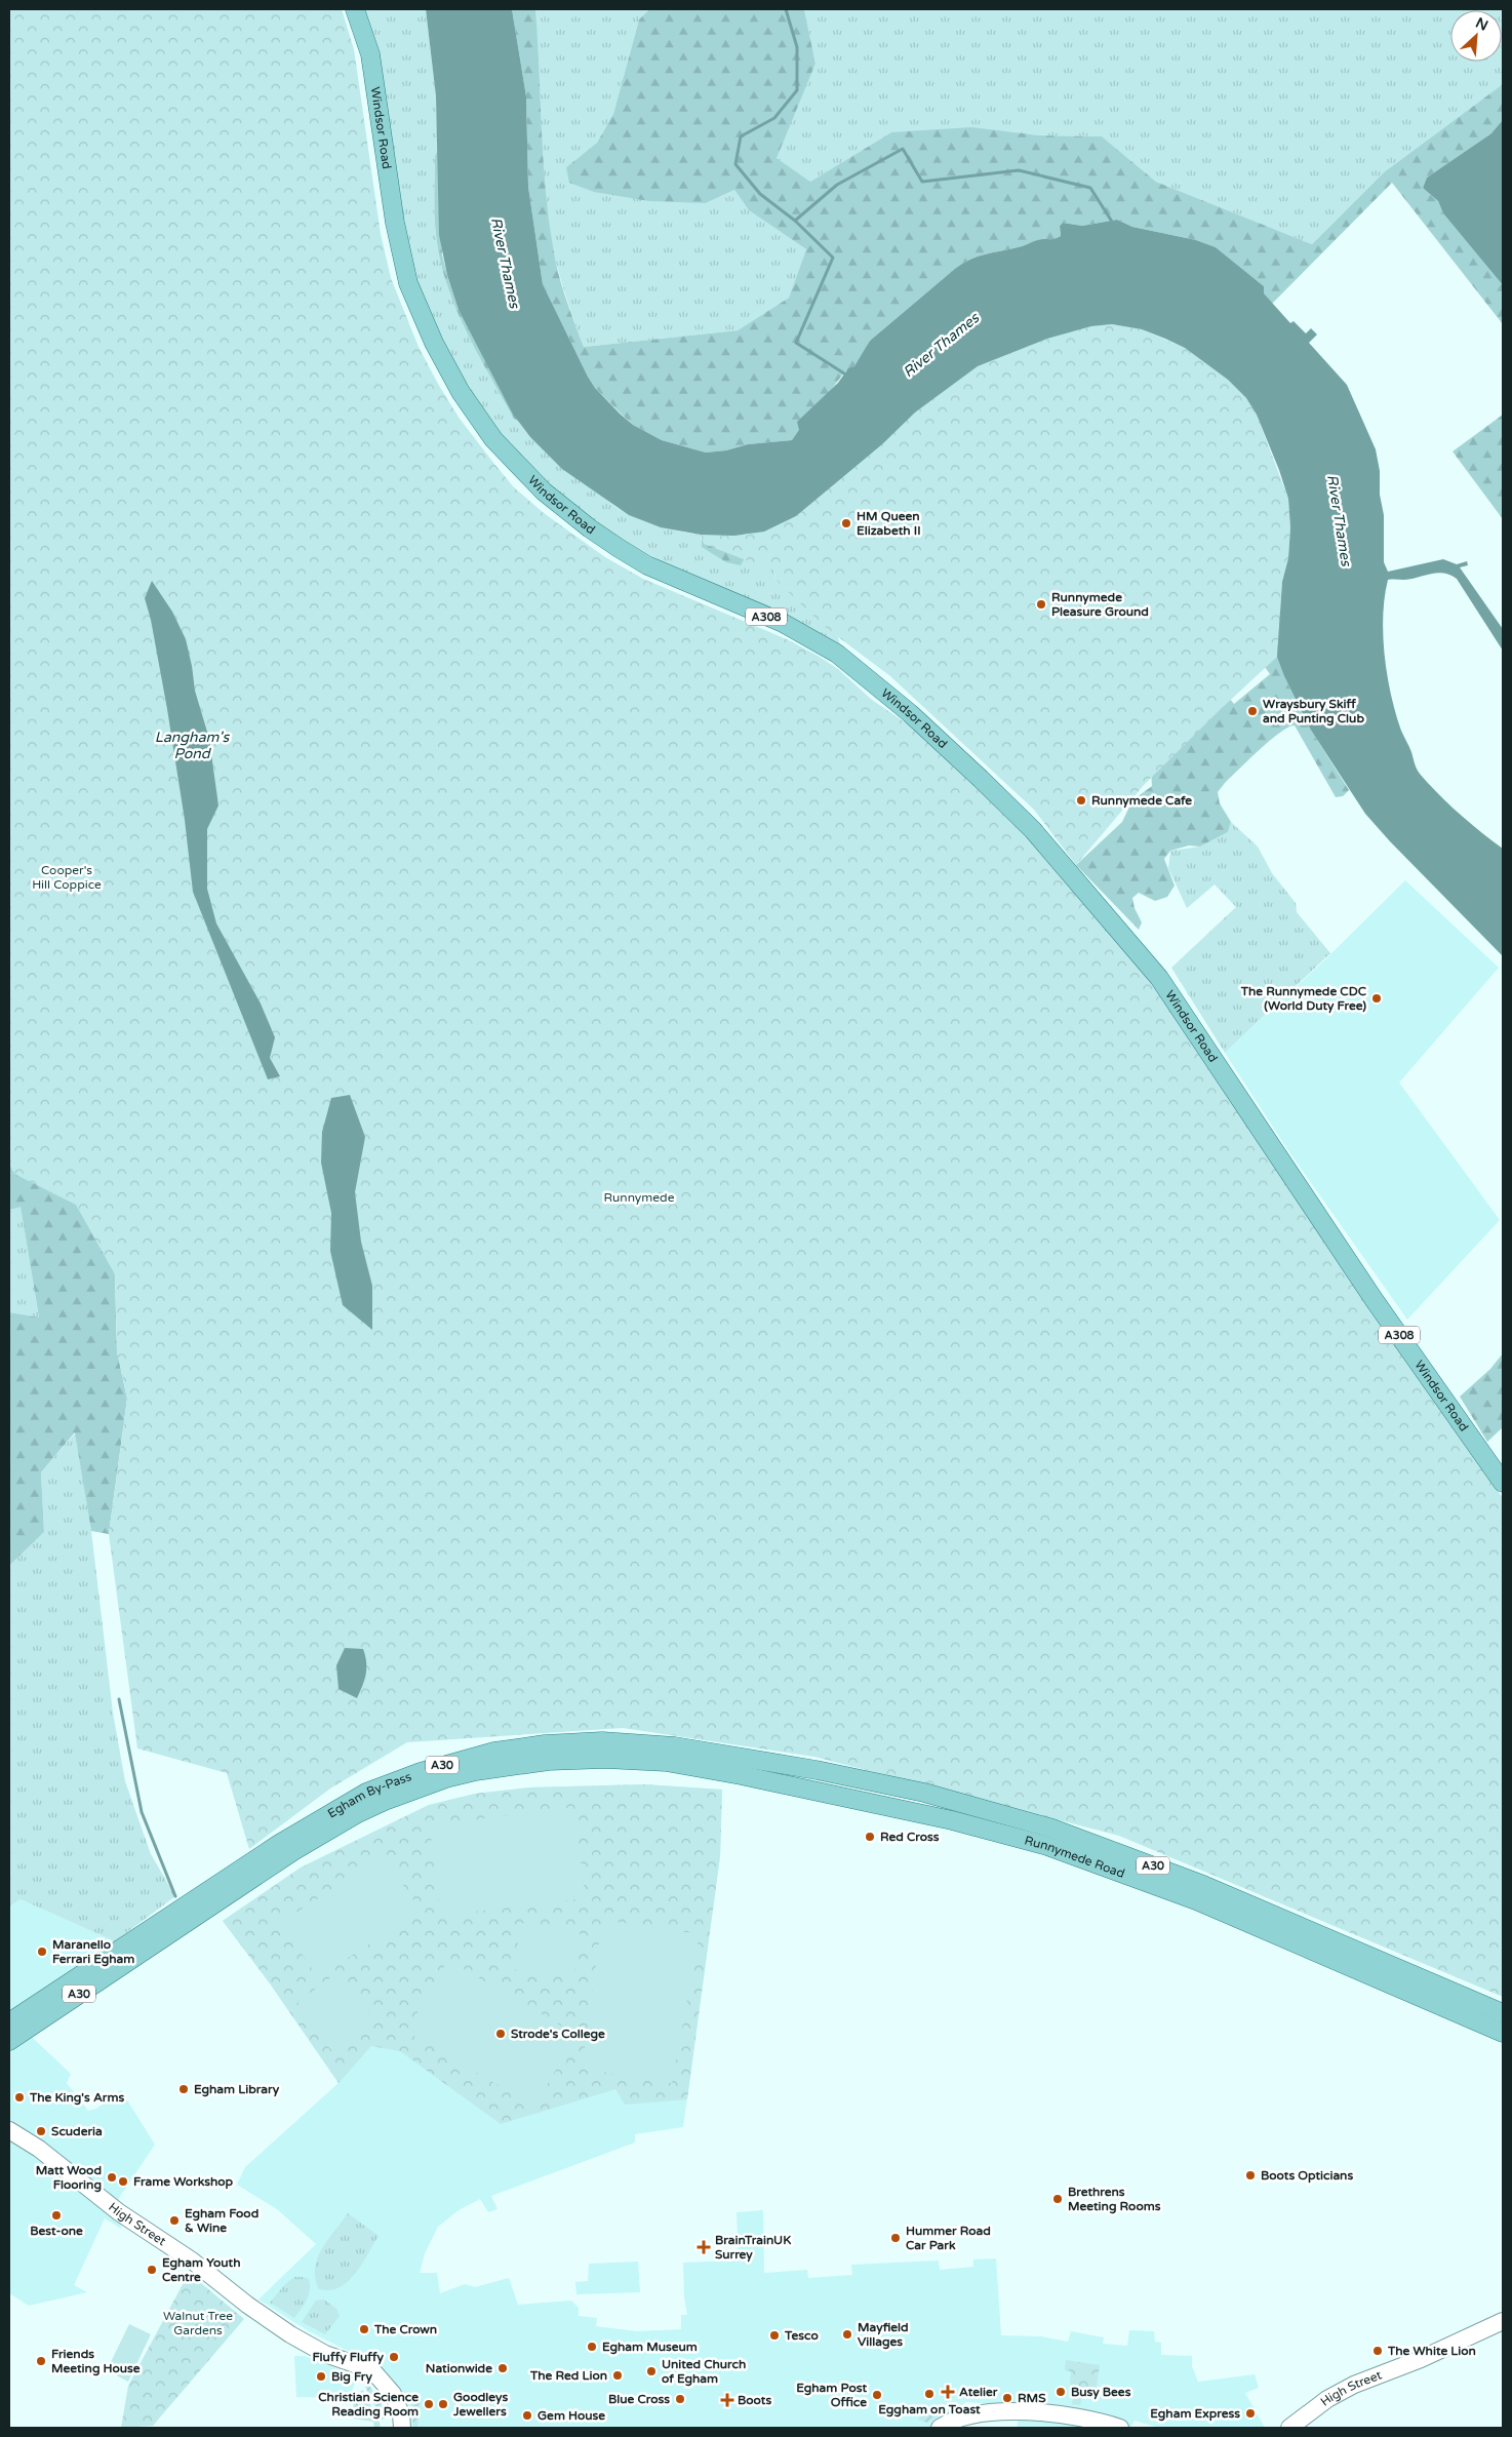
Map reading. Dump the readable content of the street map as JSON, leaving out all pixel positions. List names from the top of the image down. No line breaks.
{"streets":{"main road":["Windsor Road","A308","A30","Egham By-Pass","Runnymede Road","High Street"]},"crossings":[["Egham By-Pass","Runnymede Road"]],"water":["River Thames","Langham's Pond"],"parks":["Cooper's Hill Coppice","Runnymede","Walnut Tree Gardens"],"places":{"other":["HM Queen Elizabeth II","Runnymede Pleasure Ground","Wraysbury Skiff and Punting Club","Runnymede Cafe","The Runnymede CDC (World Duty Free)","Red Cross","Maranello Ferrari Egham","Strode's College","Egham Library","The King's Arms","Scuderia","Boots Opticians","Matt Wood Flooring","Frame Workshop","Brethrens Meeting Rooms","Best-one","Egham Food & Wine","Hummer Road Car Park","Egham Youth Centre","The Crown","Mayfield Villages","Tesco","Egham Museum","The White Lion","Fluffy Fluffy","Friends Meeting House","Nationwide","United Church of Egham","The Red Lion","Big Fry","Busy Bees","Eggham on Toast","Egham Post Office","RMS","Blue Cross","Christian Science Reading Room","Goodleys Jewellers","Egham Express","Gem House"],"health":["BrainTrainUK Surrey","Atelier","Boots"]},"north":"top right"}
